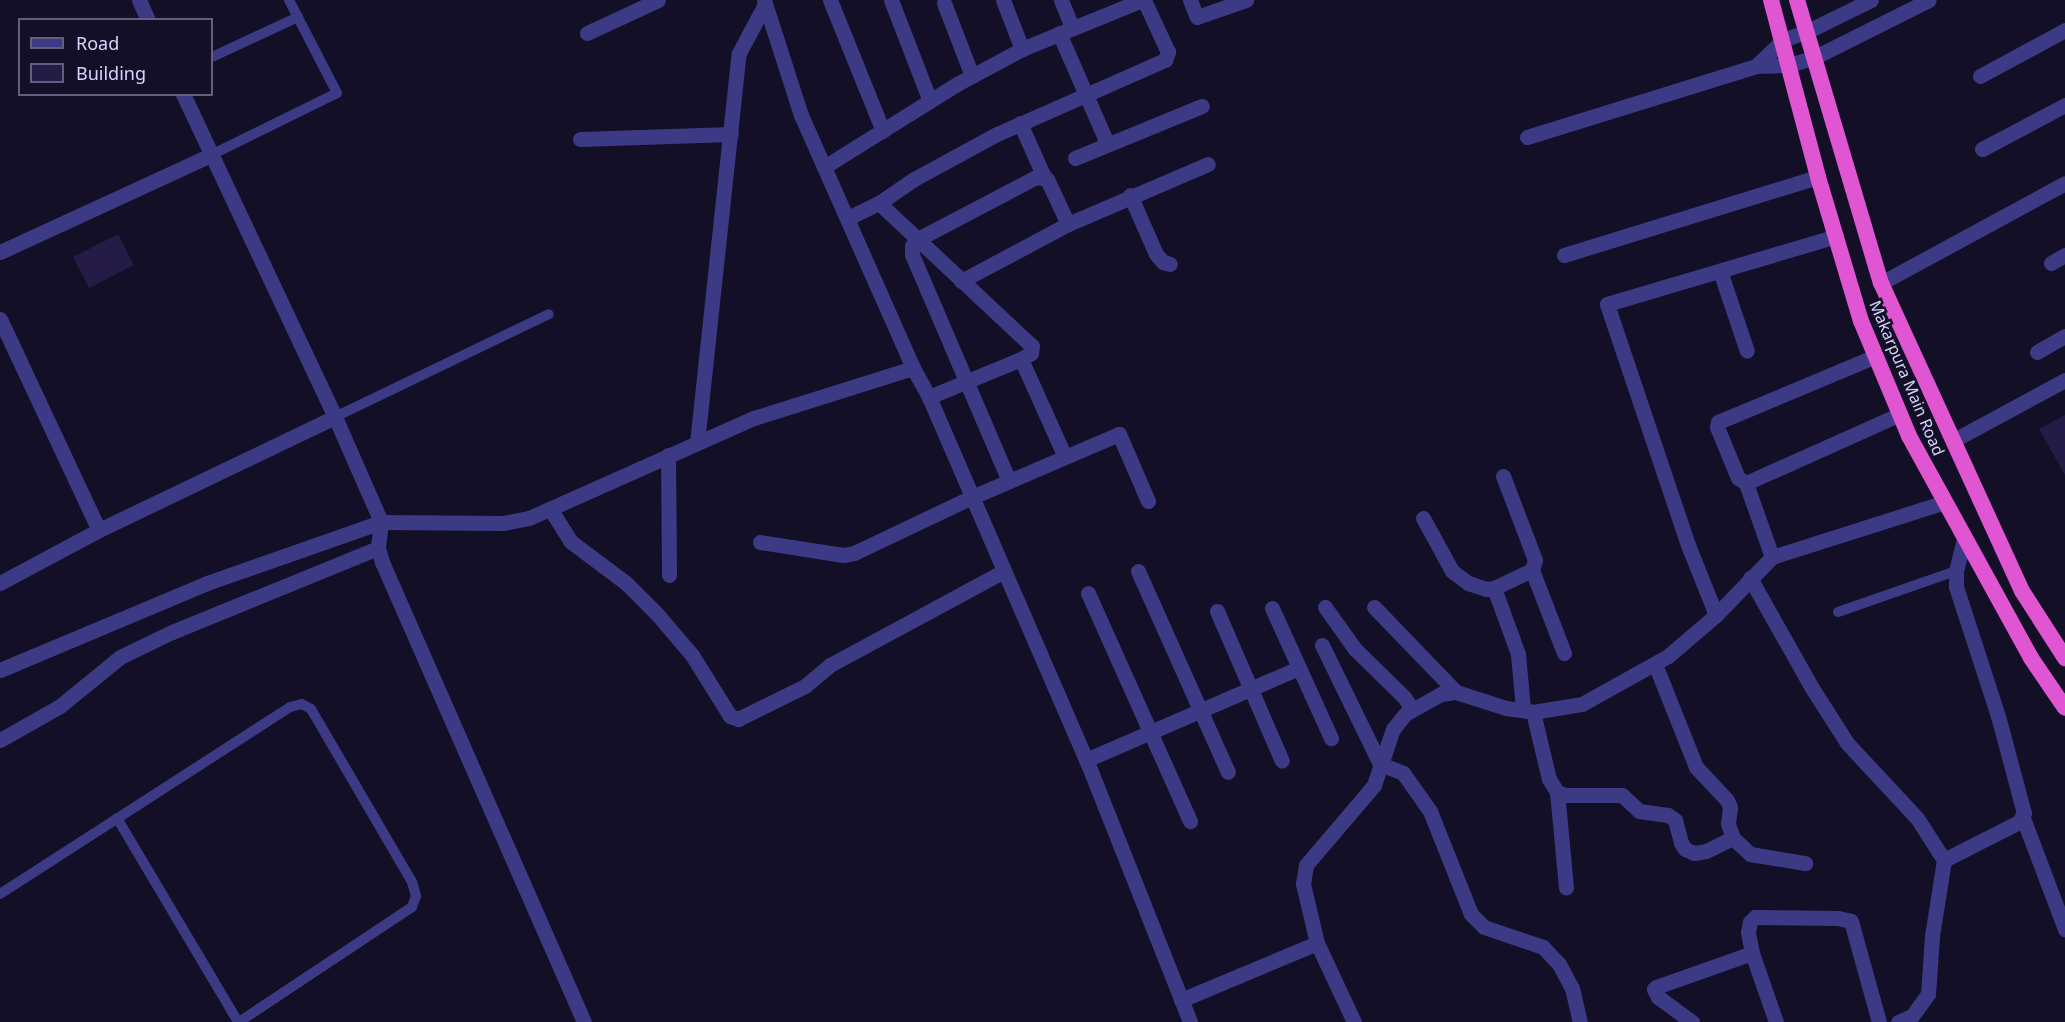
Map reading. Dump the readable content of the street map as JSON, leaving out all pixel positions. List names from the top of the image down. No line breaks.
{"streets":{"highway":["Makarpura Main Road"]},"legend":["Road","Building"]}
